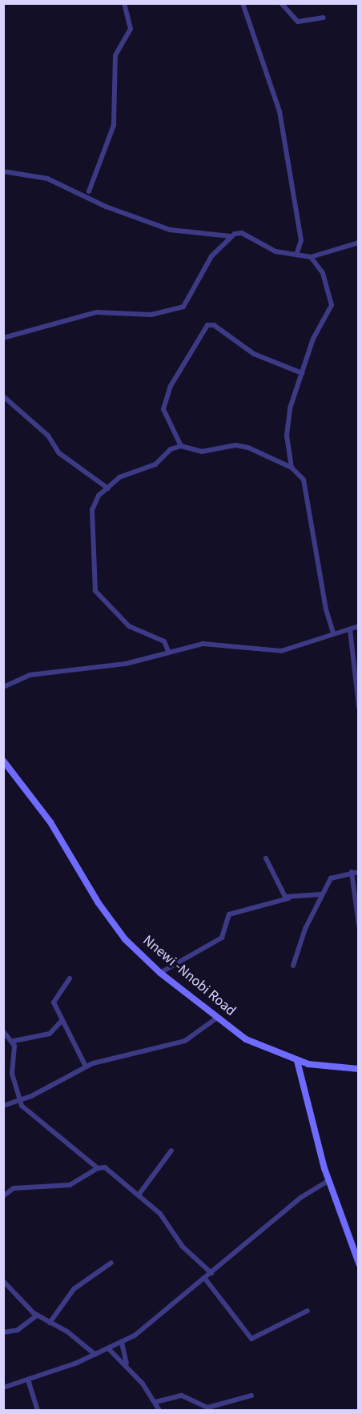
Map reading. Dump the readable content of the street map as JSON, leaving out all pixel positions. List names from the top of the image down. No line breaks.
{"streets":{"main road":["Nnewi -Nnobi Road"]}}
